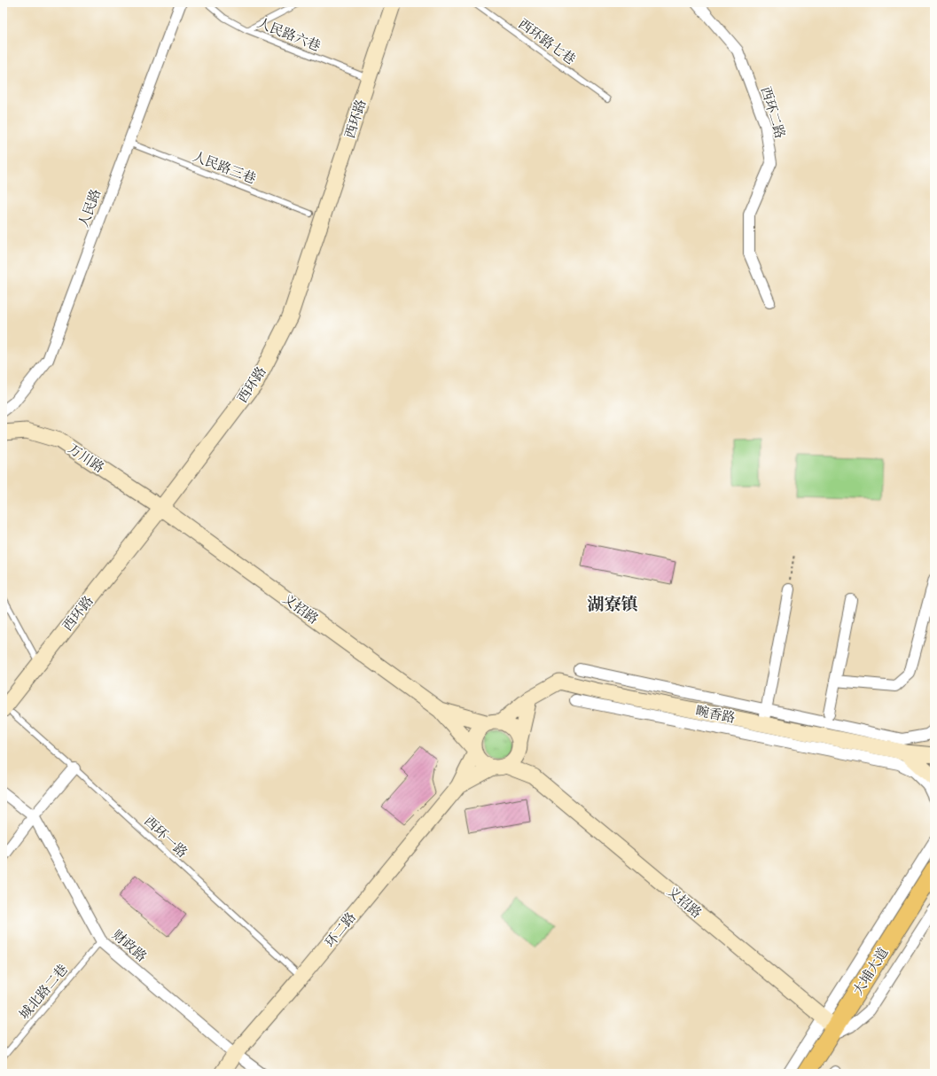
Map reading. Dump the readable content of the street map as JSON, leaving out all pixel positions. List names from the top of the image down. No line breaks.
{"streets":{"main road":["西环路","万川路","义招路","畹香路","环二路","大埔大道"],"street":["西环二路","人民路","财政路"],"lane":["人民路六巷","西环路七巷","人民路三巷","西环一路","城北路二巷"]},"crossings":[["人民路六巷","西环路"],["西环路","万川路"],["西环路","义招路"],["西环路","西环一路"],["人民路三巷","人民路"],["万川路","义招路"],["义招路","大埔大道"],["西环一路","环二路"],["环二路","财政路"],["财政路","城北路二巷"]],"districts":["湖寮镇"]}
